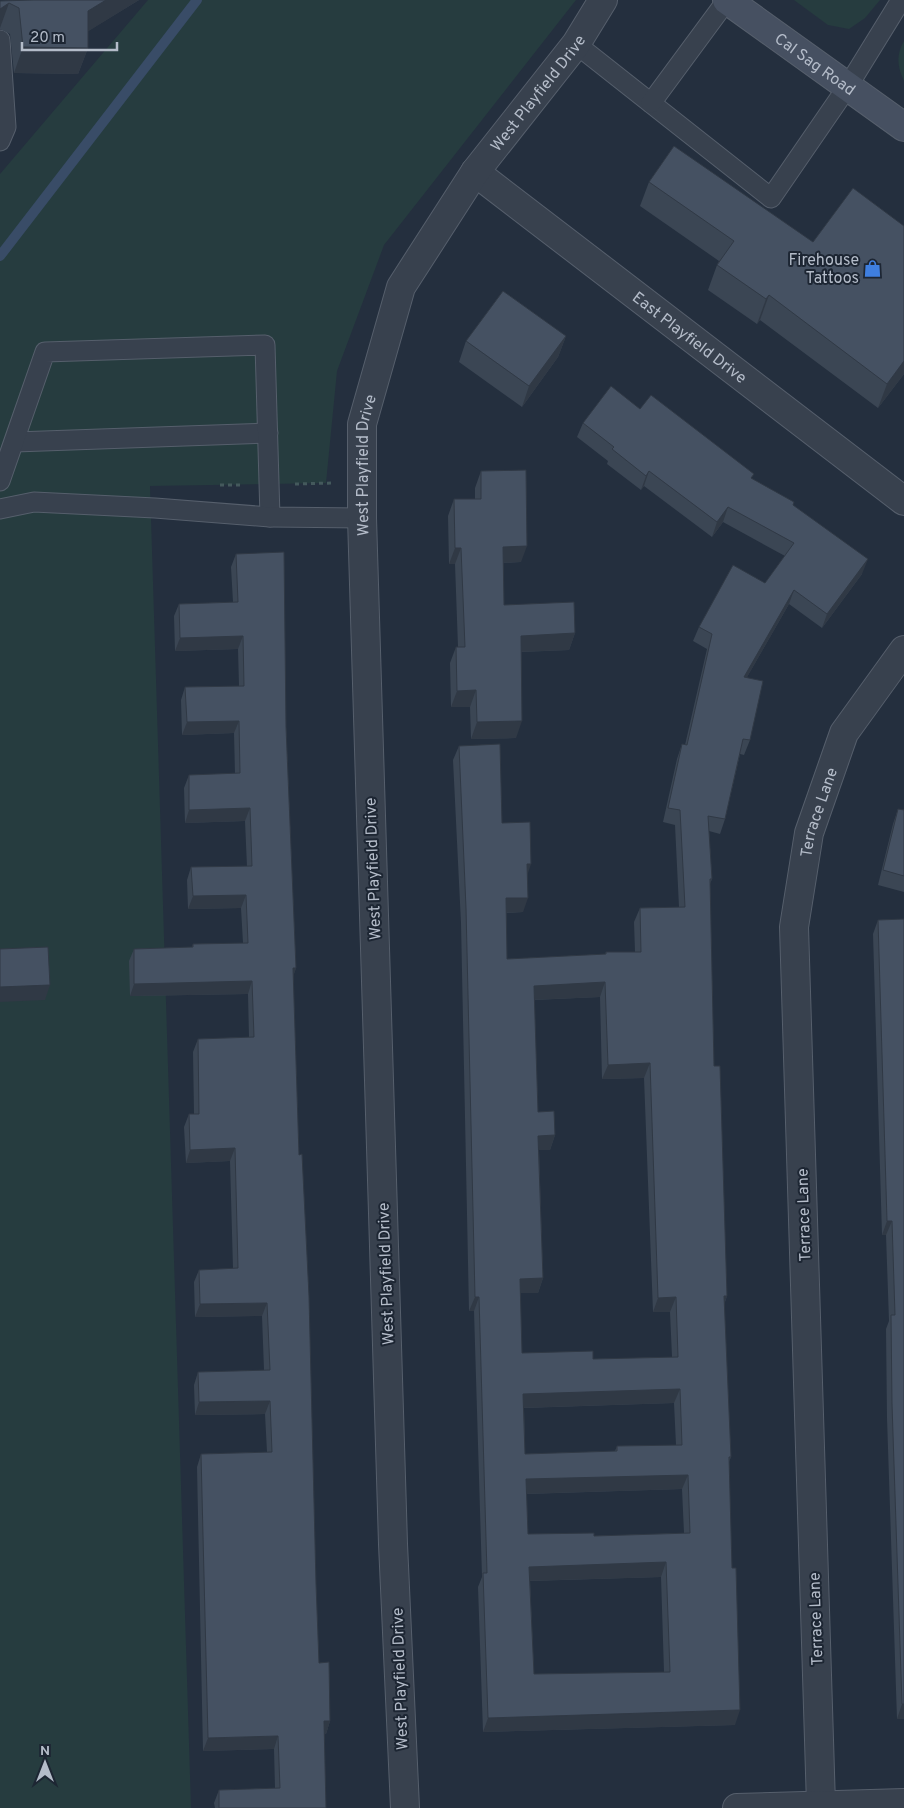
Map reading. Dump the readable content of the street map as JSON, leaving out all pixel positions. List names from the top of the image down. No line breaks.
{"streets":{"main road":["Cal Sag Road"],"street":["West Playfield Drive","East Playfield Drive","Terrace Lane"]},"crossings":[["West Playfield Drive","East Playfield Drive"]],"places":{"shop":["Firehouse Tattoos"]},"scale_bar":"20 m","north":"top"}
